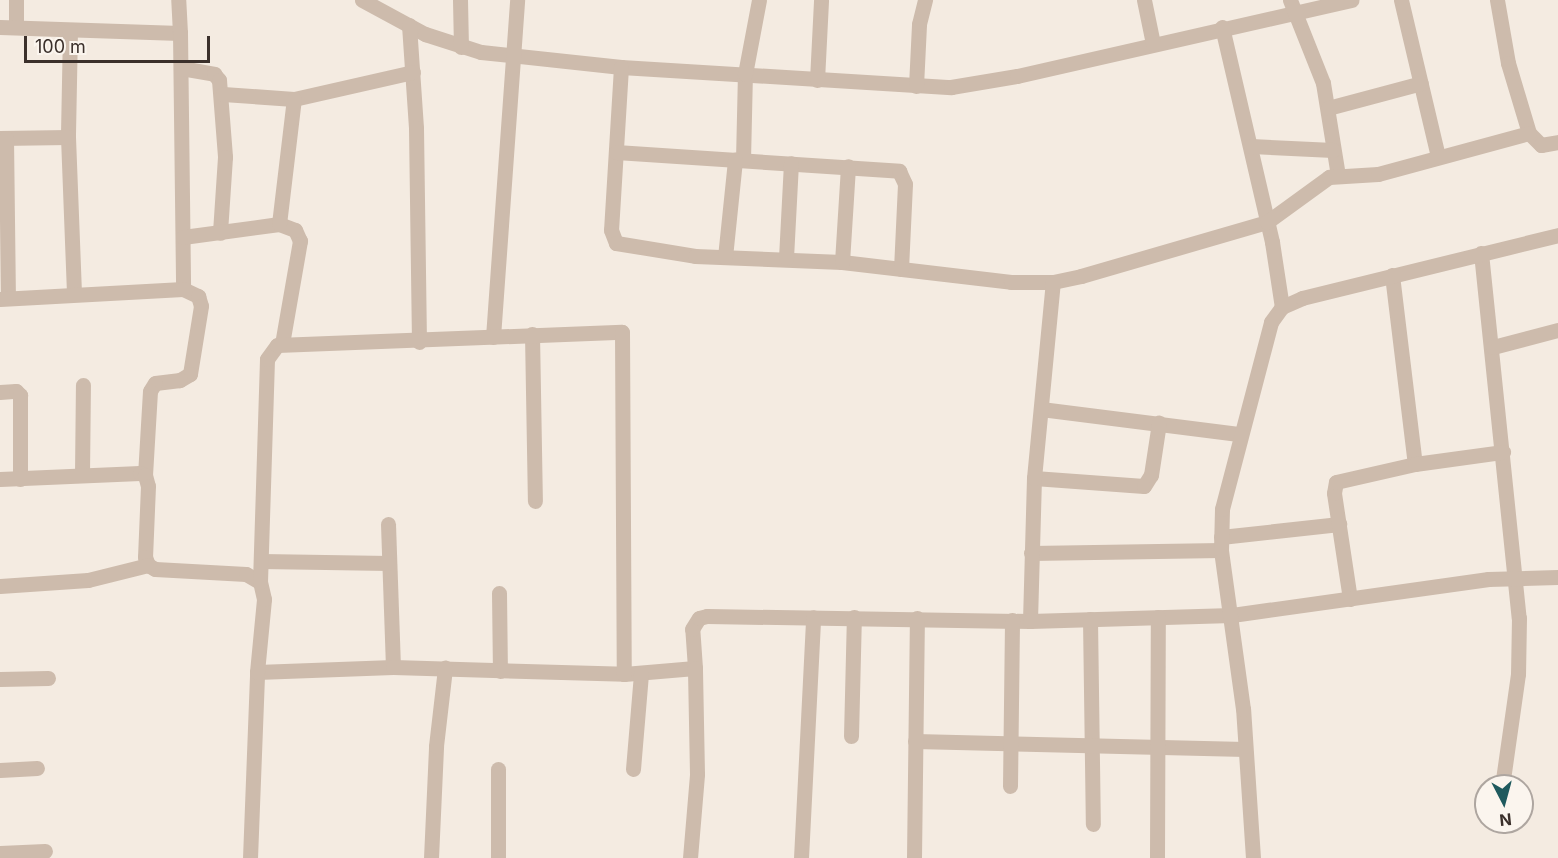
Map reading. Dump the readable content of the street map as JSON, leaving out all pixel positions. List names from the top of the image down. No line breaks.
{"scale_bar":"100 m","north":"bottom"}
